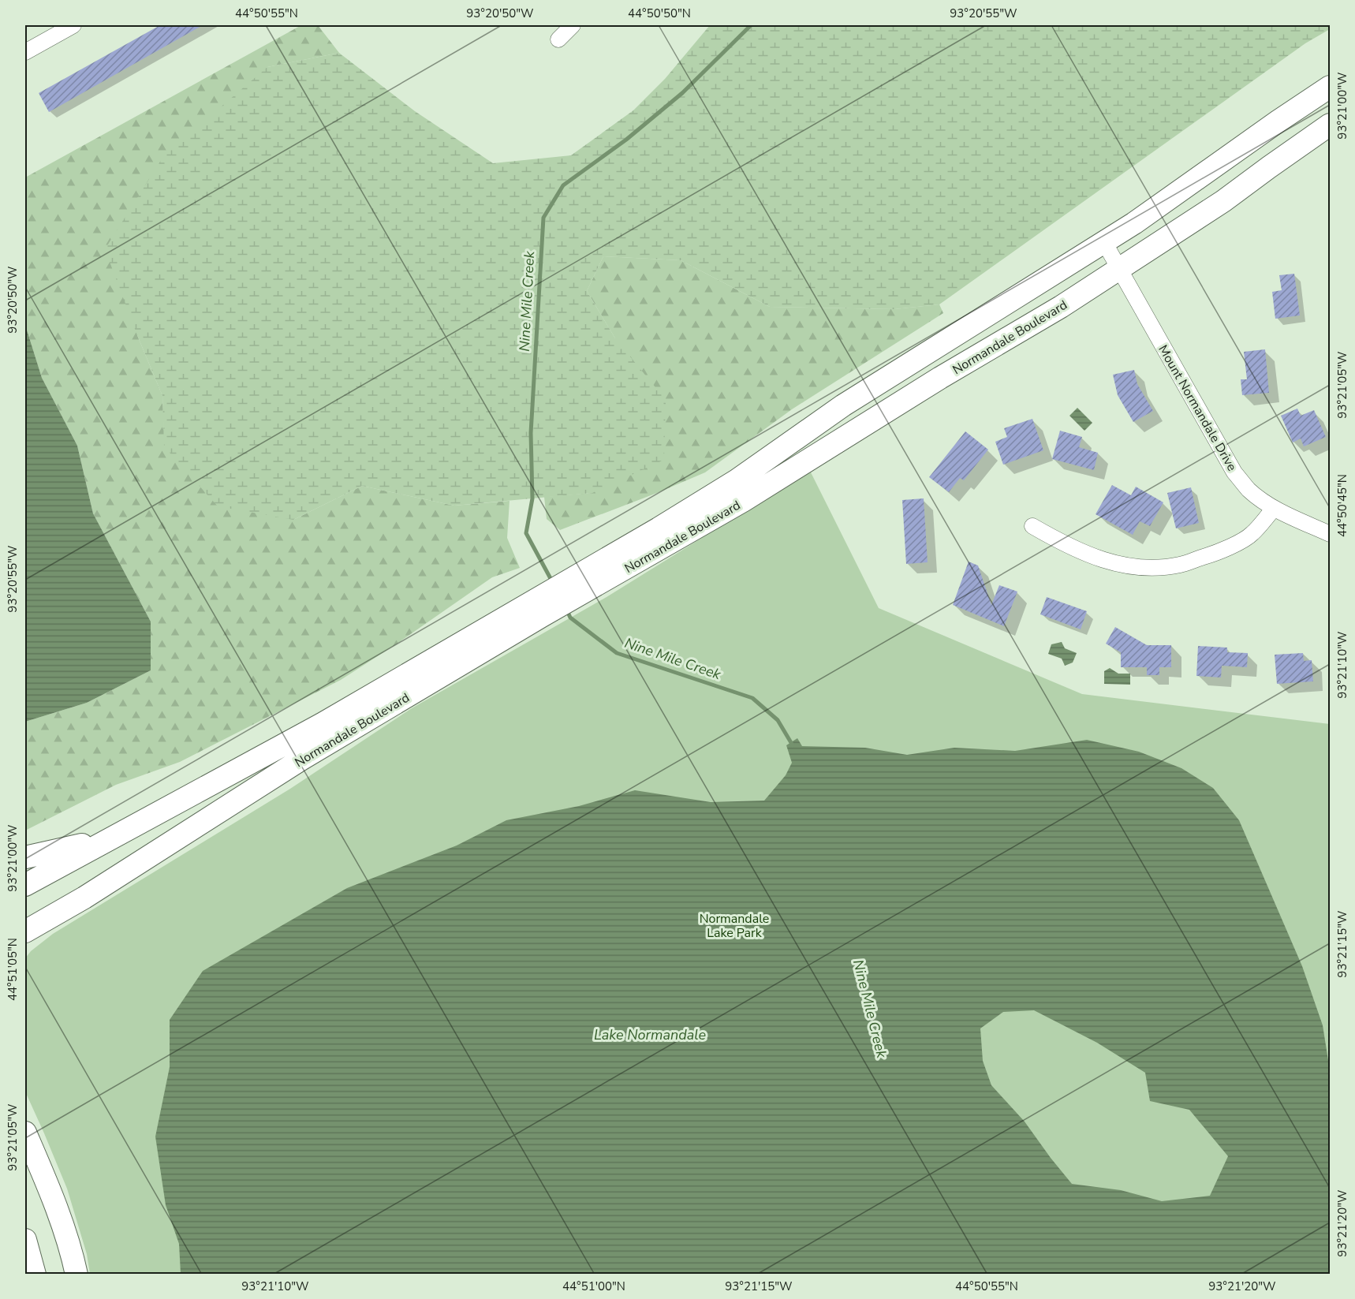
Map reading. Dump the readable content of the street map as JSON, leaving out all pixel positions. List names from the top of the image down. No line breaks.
{"streets":{"main road":["Normandale Boulevard"],"street":["Mount Normandale Drive"]},"crossings":[["Normandale Boulevard","Mount Normandale Drive"]],"water":["Nine Mile Creek","Lake Normandale"],"parks":["Normandale Lake Park"],"coordinates":["44°50'55\"N","93°20'50\"W","44°50'50\"N","93°20'55\"W","93°21'00\"W","93°21'05\"W","44°50'45\"N","93°21'10\"W","93°21'15\"W","44°51'05\"N","93°21'20\"W","44°51'00\"N"]}
